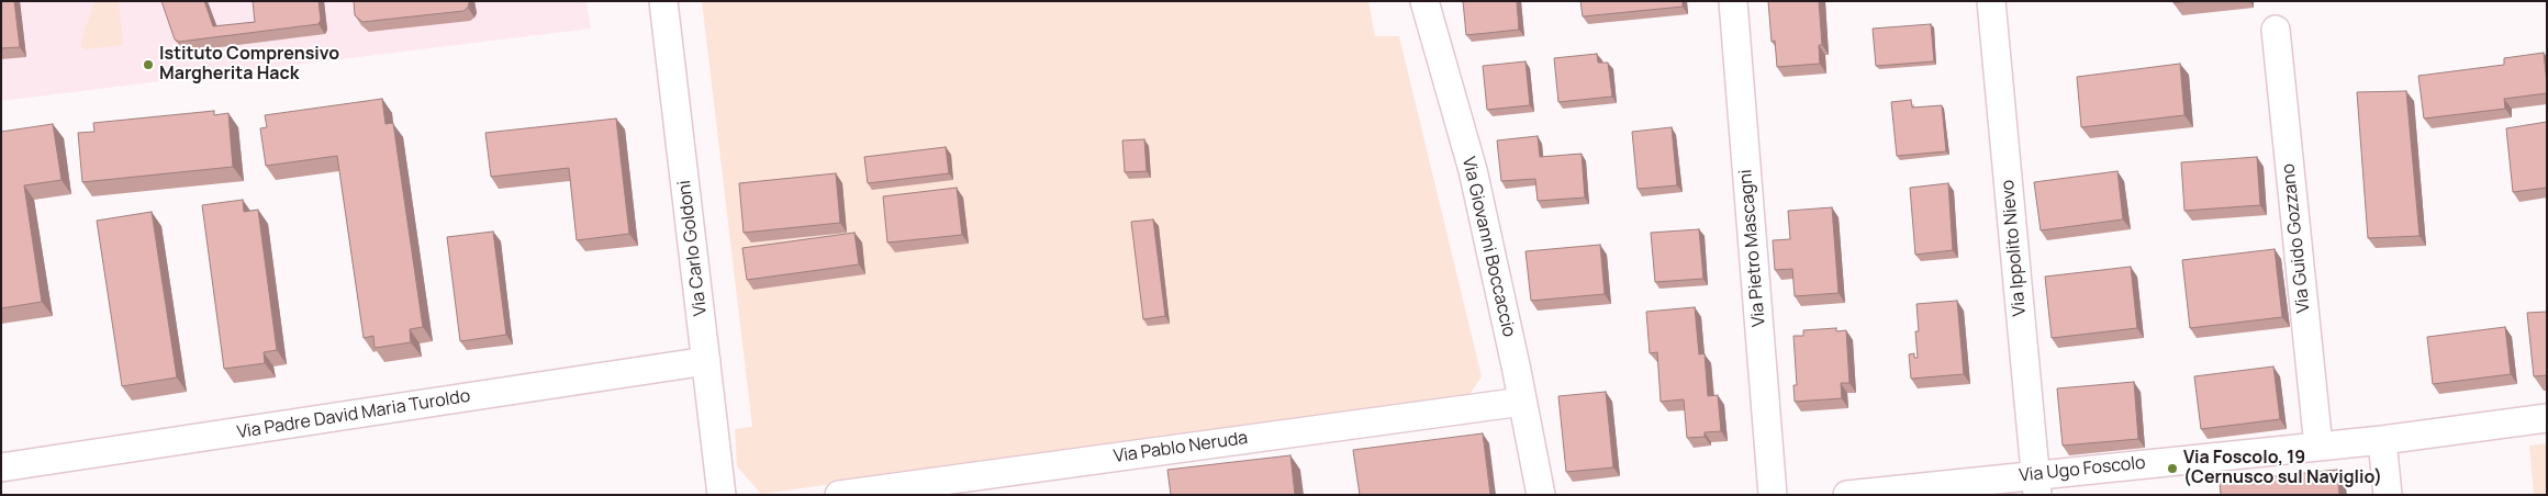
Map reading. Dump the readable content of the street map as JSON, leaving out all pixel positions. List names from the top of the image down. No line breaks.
{"streets":{"street":["Via Guido Gozzano","Via Giovanni Boccaccio","Via Carlo Goldoni","Via Pietro Mascagni","Via Ippolito Nievo","Via Padre David Maria Turoldo","Via Pablo Neruda","Via Ugo Foscolo"]},"crossings":[["Via Guido Gozzano","Via Ugo Foscolo"],["Via Giovanni Boccaccio","Via Pablo Neruda"],["Via Carlo Goldoni","Via Padre David Maria Turoldo"],["Via Ippolito Nievo","Via Ugo Foscolo"]],"places":["Istituto Comprensivo Margherita Hack","Via Foscolo, 19 (Cernusco sul Naviglio)"]}
